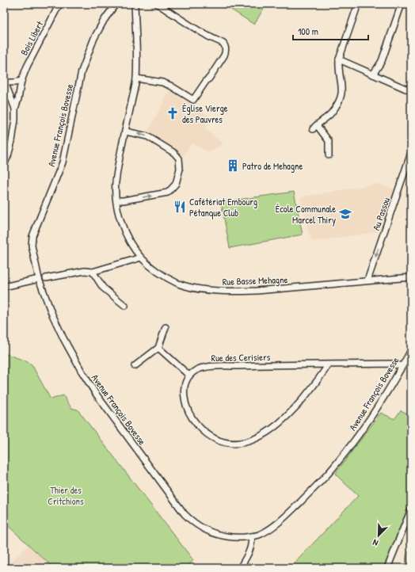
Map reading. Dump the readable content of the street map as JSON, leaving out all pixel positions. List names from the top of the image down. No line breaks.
{"streets":{"street":["Bois Libert","Avenue François Bovesse","Au Passou","Rue Basse Mehagne","Rue des Cerisiers"]},"crossings":[["Avenue François Bovesse","Rue des Cerisiers"],["Au Passou","Rue Basse Mehagne"]],"one_way":["Au Passou"],"parks":["Thier des Critchions"],"places":{"church":["Église Vierge des Pauvres"],"building":["Patro de Mehagne"],"restaurant":["Cafétériat Embourg Pétanque Club"],"school or university":["École Communale Marcel Thiry"]},"scale_bar":"100 m","north":"bottom left"}
